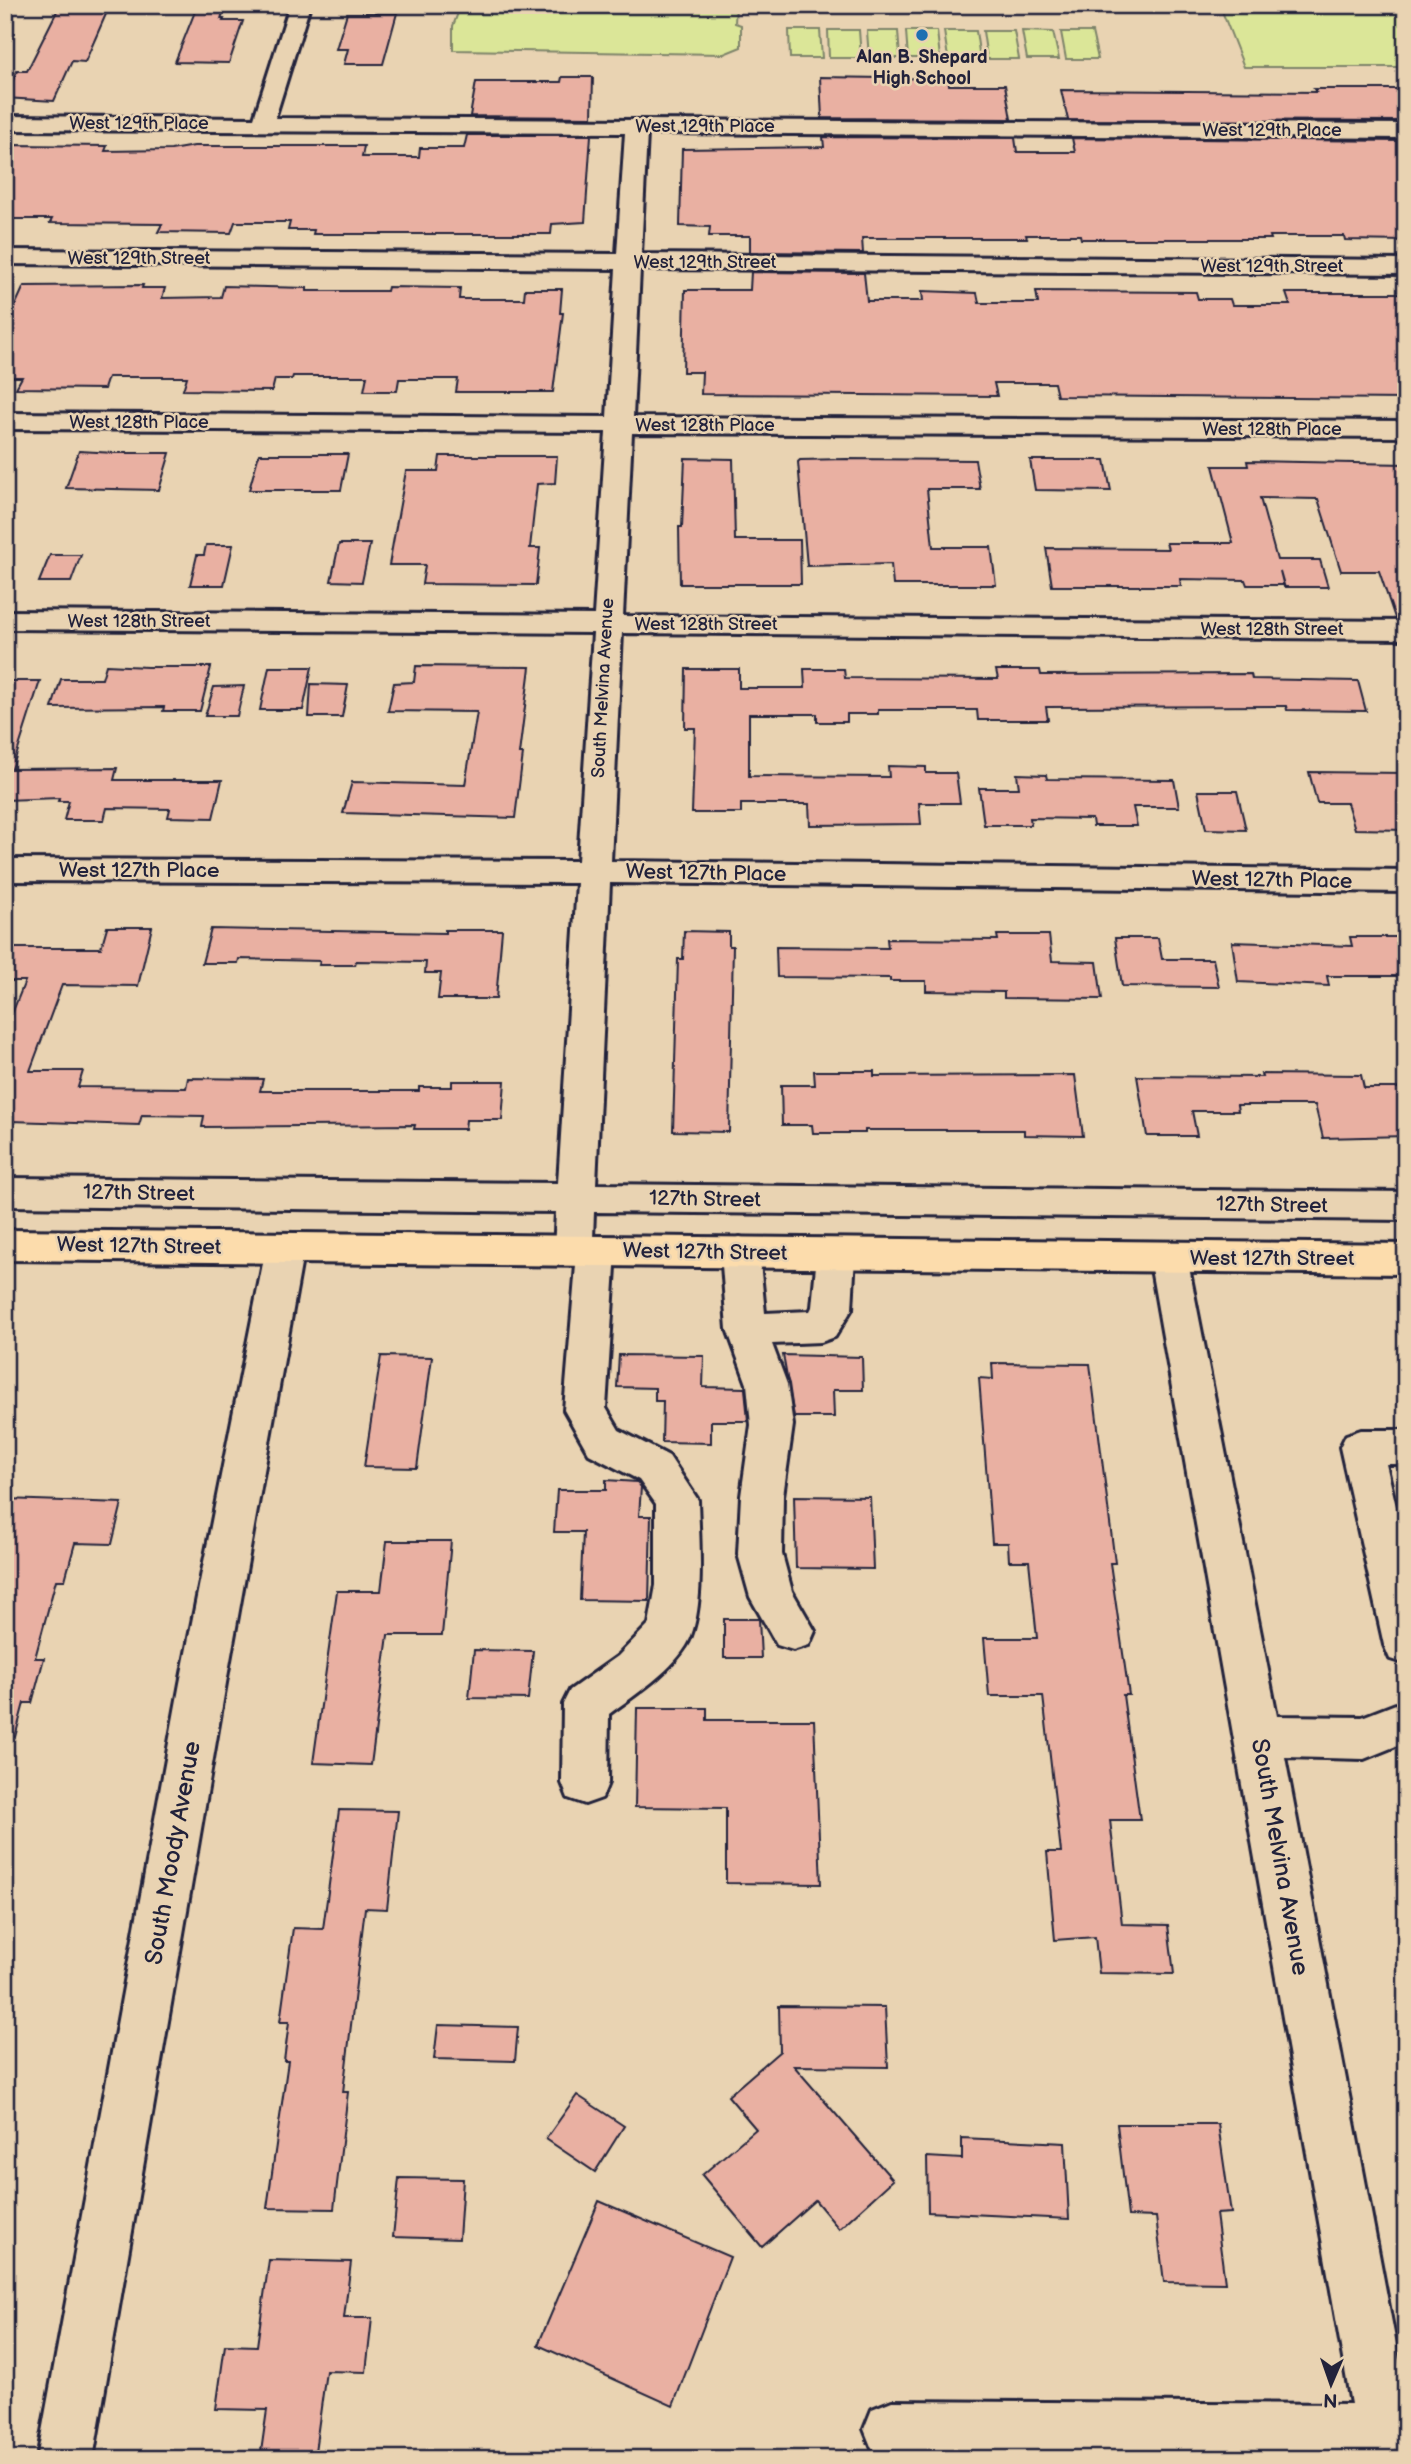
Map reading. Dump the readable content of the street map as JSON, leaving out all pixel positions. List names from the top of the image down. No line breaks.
{"streets":{"main road":["West 127th Street"],"street":["West 129th Place","West 129th Street","West 128th Place","West 128th Street","South Melvina Avenue","West 127th Place","127th Street","South Moody Avenue"]},"crossings":[["West 129th Place","South Melvina Avenue"],["West 129th Street","South Melvina Avenue"],["West 128th Place","South Melvina Avenue"],["West 128th Street","South Melvina Avenue"],["South Melvina Avenue","West 127th Place"],["South Melvina Avenue","127th Street"],["South Melvina Avenue","West 127th Street"],["West 127th Street","South Moody Avenue"]],"places":["Alan B. Shepard High School"],"north":"bottom"}
